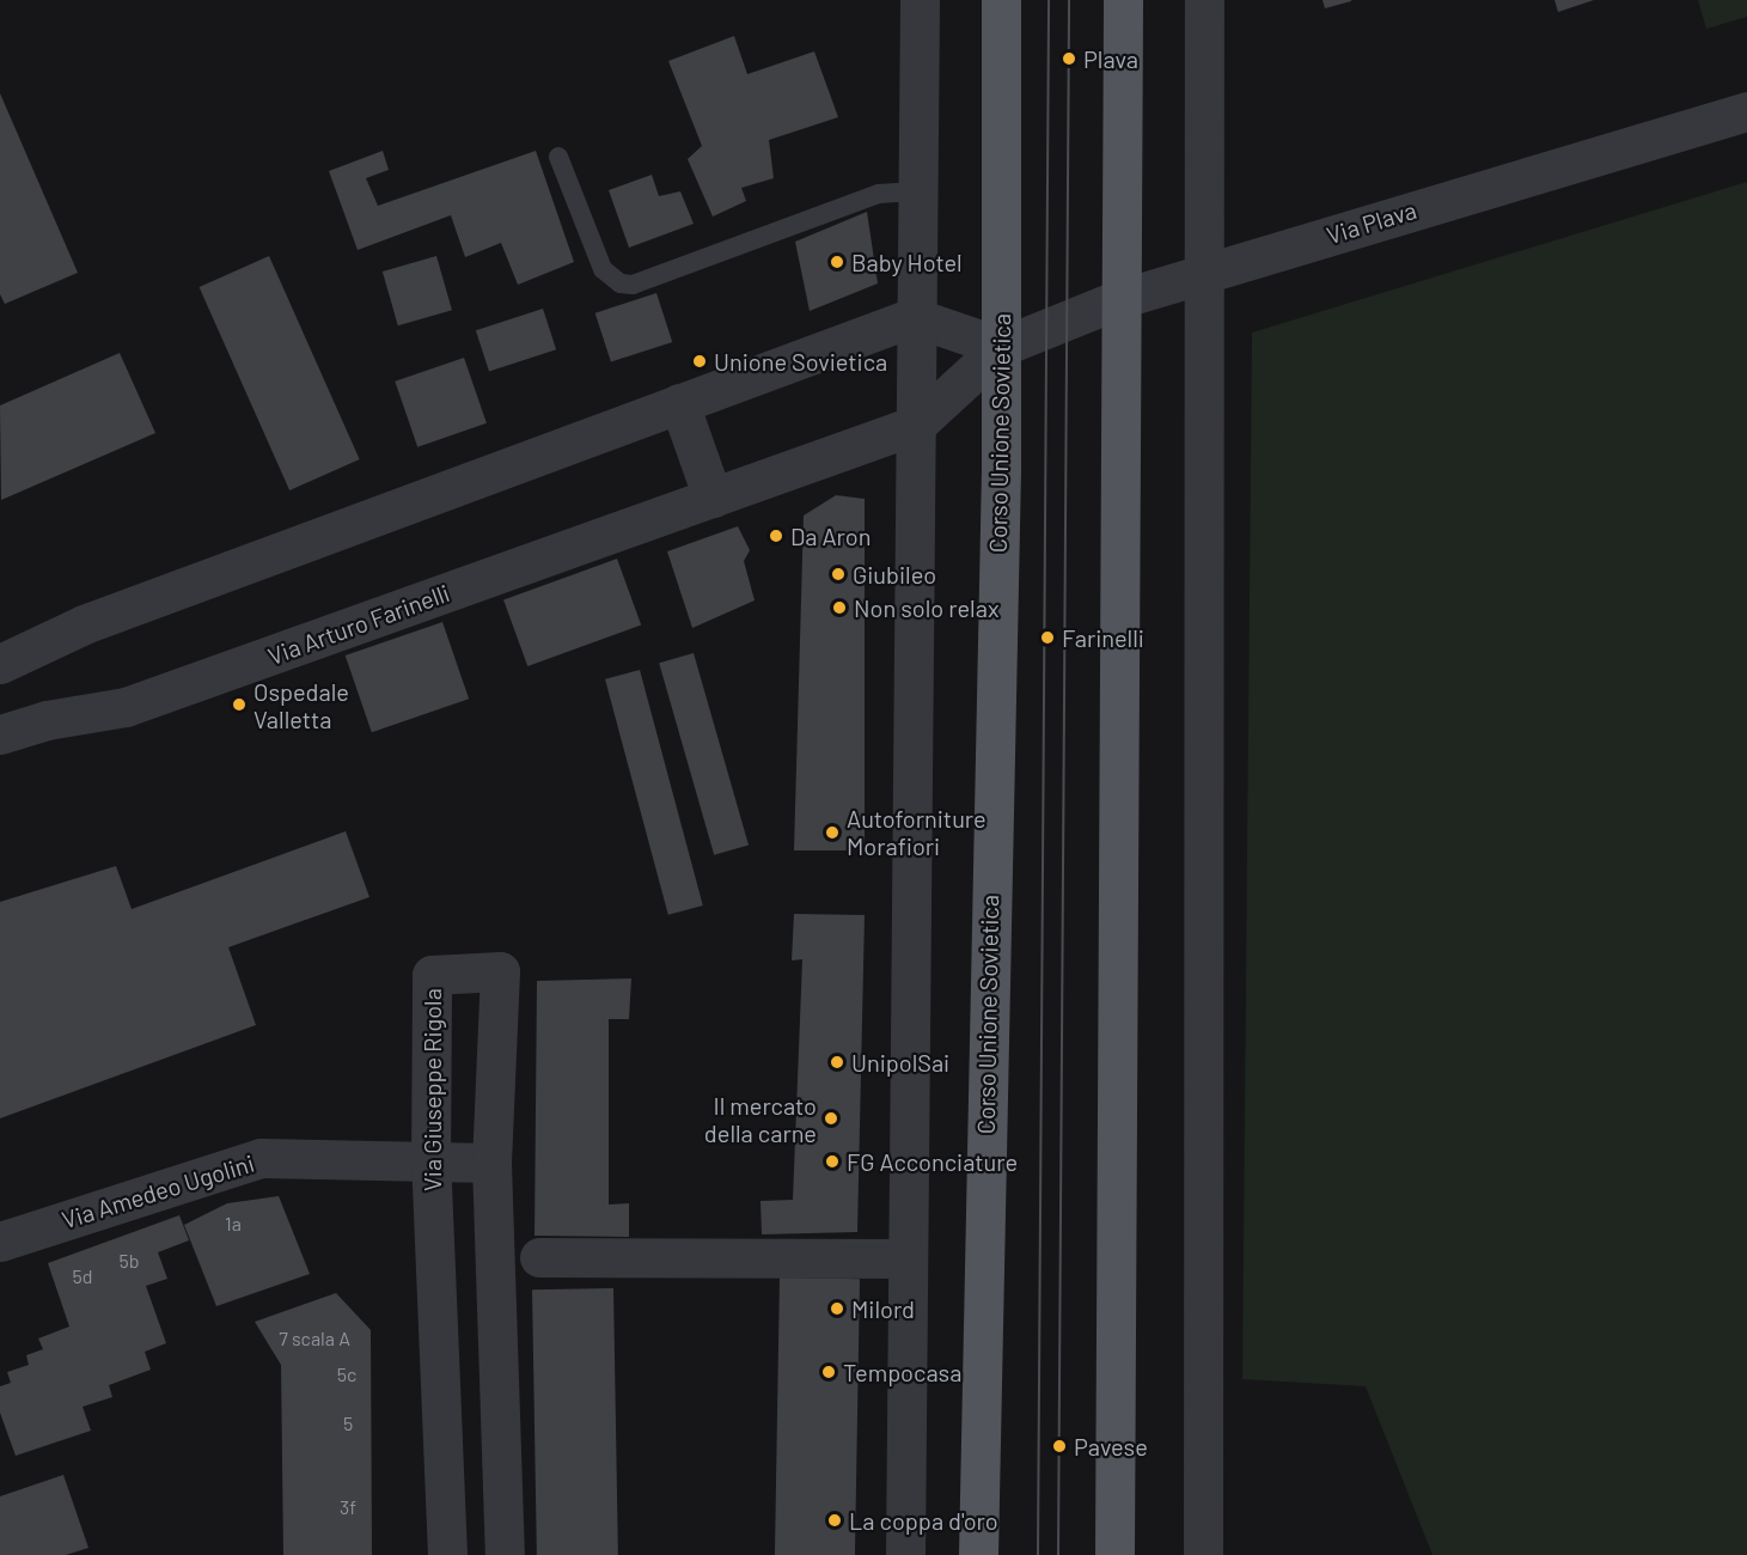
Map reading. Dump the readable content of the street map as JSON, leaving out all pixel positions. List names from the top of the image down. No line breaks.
{"streets":{"main road":["Corso Unione Sovietica"],"street":["Via Plava","Via Arturo Farinelli","Via Giuseppe Rigola","Via Amedeo Ugolini"]},"crossings":[["Via Plava","Corso Unione Sovietica"],["Via Plava","Via Arturo Farinelli"],["Corso Unione Sovietica","Via Arturo Farinelli"],["Via Giuseppe Rigola","Via Amedeo Ugolini"]],"places":["Plava","Baby Hotel","Unione Sovietica","Da Aron","Giubileo","Non solo relax","Farinelli","Ospedale Valletta","Autoforniture Morafiori","UnipolSai","Il mercato della carne","FG Acconciature","Milord","Tempocasa","Pavese","La coppa d'oro"],"house_numbers":["1a","5b","5d","7 scala A","5c","5","3f"]}
